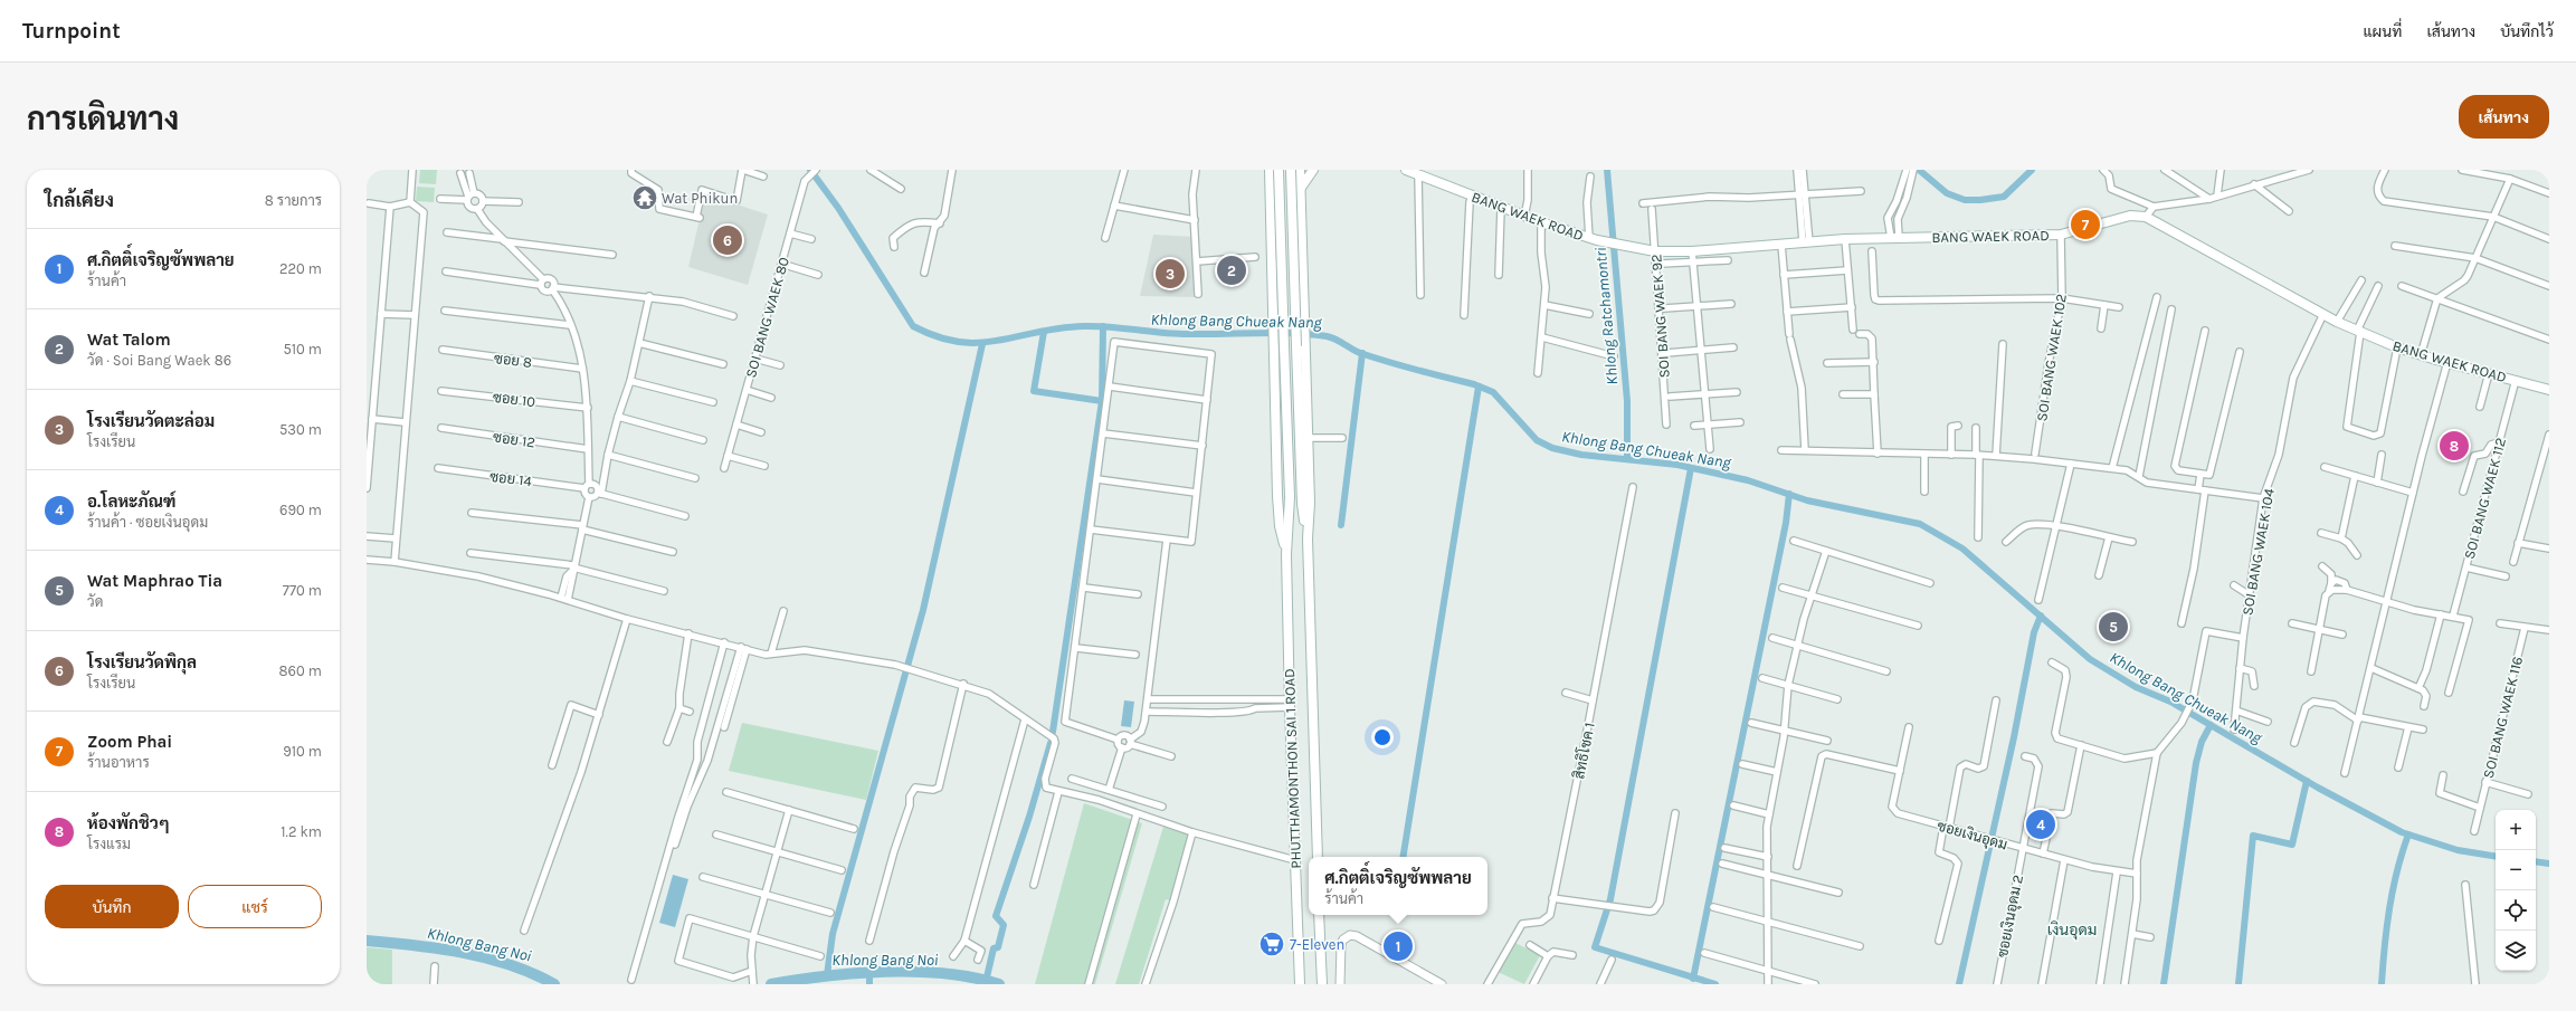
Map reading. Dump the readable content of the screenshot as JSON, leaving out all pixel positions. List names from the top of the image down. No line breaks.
{"streets":{"main road":["BANG WAEK ROAD","PHUTTHAMONTHON SAI 1 ROAD"],"street":["SOI BANG WAEK 92","SOI BANG WAEK 80","SOI BANG WAEK 102","ซอย 8","ซอย 10","ซอย 12","ซอย 14","SOI BANG WAEK 112","SOI BANG WAEK 104","SOI BANG WAEK 116","สิทธิโชค 1","ซอยเงินอุดม","ซอยเงินอุดม 2"]},"crossings":[["BANG WAEK ROAD","SOI BANG WAEK 92"],["BANG WAEK ROAD","SOI BANG WAEK 102"],["BANG WAEK ROAD","SOI BANG WAEK 112"],["BANG WAEK ROAD","SOI BANG WAEK 104"],["ซอยเงินอุดม","ซอยเงินอุดม 2"]],"districts":["เงินอุดม"],"water":["Khlong Ratchamontri","Khlong Bang Chueak Nang","Khlong Bang Noi"],"places":{"temple":["Wat Phikun"],"supermarket":["7-Eleven"]},"page":{"header":"Turnpoint","nav":["แผนที่","เส้นทาง","บันทึกไว้"],"buttons":["เส้นทาง",["บันทึก","แชร์"]],"title":"การเดินทาง","heading":["ใกล้เคียง","8 รายการ"],"pins":["7","6","2","3","8","5","4","1"],"list":[{"mark":"1","name":"ศ.กิตติ์เจริญซัพพลาย","note":"ร้านค้า","value":"220 m"},{"mark":"2","name":"Wat Talom","note":"วัด · Soi Bang Waek 86","value":"510 m"},{"mark":"3","name":"โรงเรียนวัดตะล่อม","note":"โรงเรียน","value":"530 m"},{"mark":"4","name":"อ.โลหะภัณฑ์","note":"ร้านค้า · ซอยเงินอุดม","value":"690 m"},{"mark":"5","name":"Wat Maphrao Tia","note":"วัด","value":"770 m"},{"mark":"6","name":"โรงเรียนวัดพิกุล","note":"โรงเรียน","value":"860 m"},{"mark":"7","name":"Zoom Phai","note":"ร้านอาหาร","value":"910 m"},{"mark":"8","name":"ห้องพักชิวๆ","note":"โรงแรม","value":"1.2 km"}],"map_buttons":["+","−"],"popup":["ศ.กิตติ์เจริญซัพพลาย","ร้านค้า"]}}
